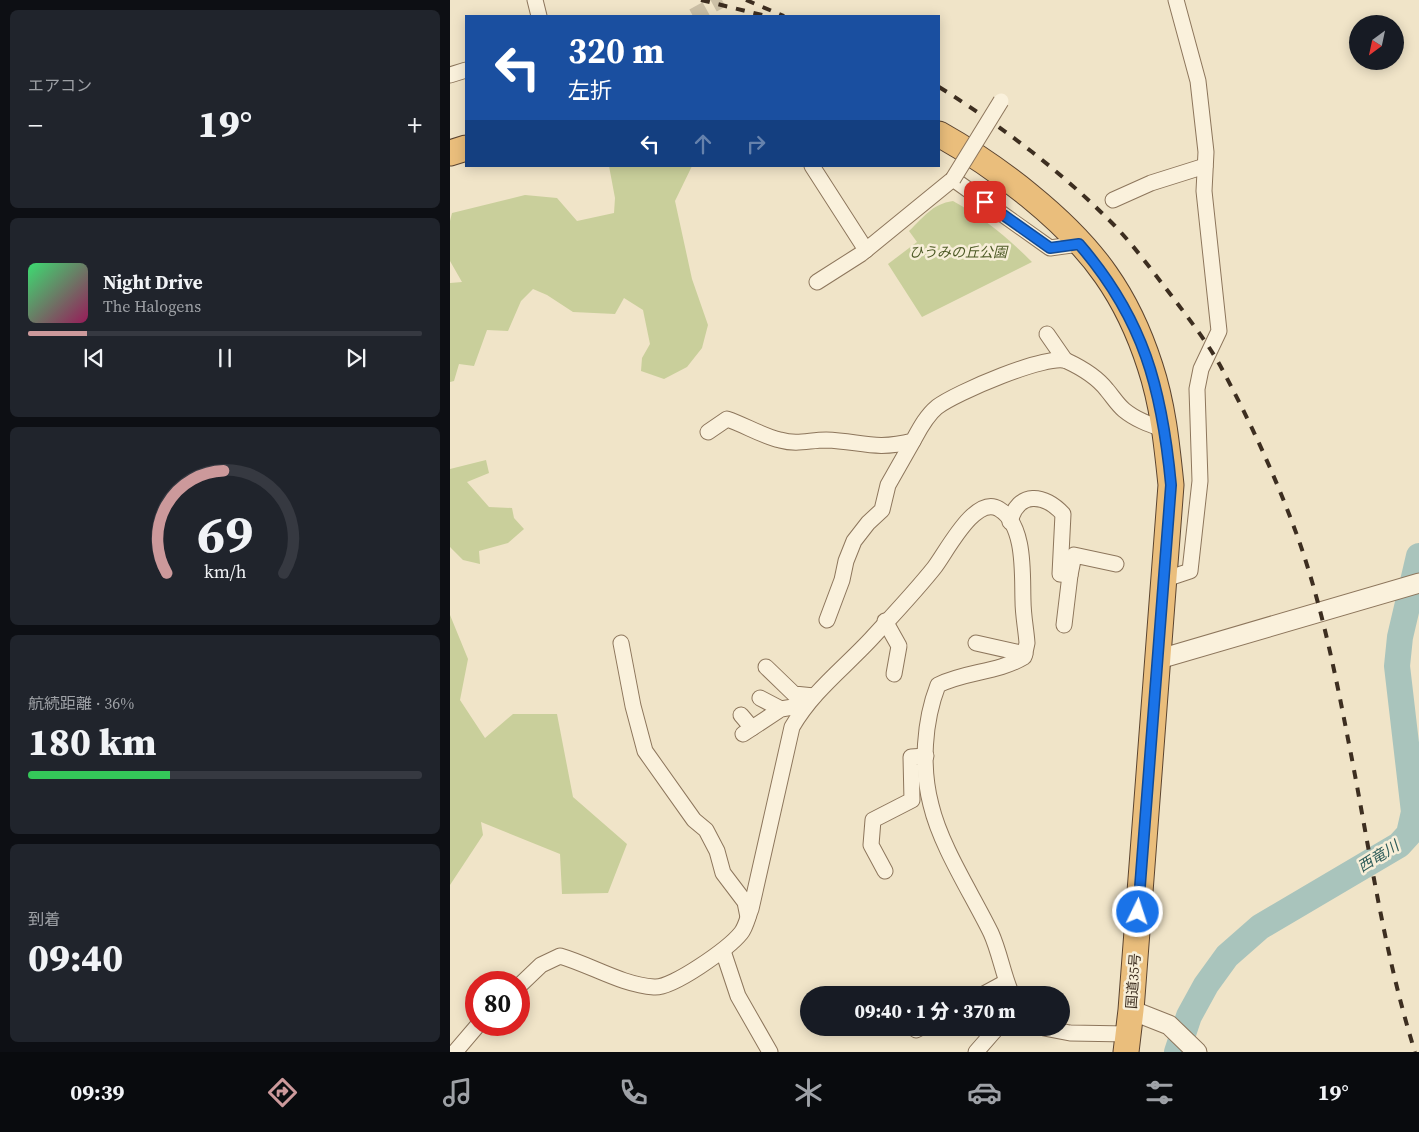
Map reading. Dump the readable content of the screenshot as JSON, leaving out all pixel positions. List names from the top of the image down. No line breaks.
{"streets":{"highway":["国道35号"]},"water":["西竜川"],"parks":["ひうみの丘公園"],"north":"bottom left","page":{"tile":["エアコン",["航続距離 · 36%","180 km"],["到着","09:40"]],"turn":["320 m","左折"],"heat":["−","19°","+"],"song":["Night Drive","The Halogens"],"limit":"80","trip":"09:40 · 1 分 · 370 m","tabs":["09:39","19°"],"gauge":["69","km/h"]}}
